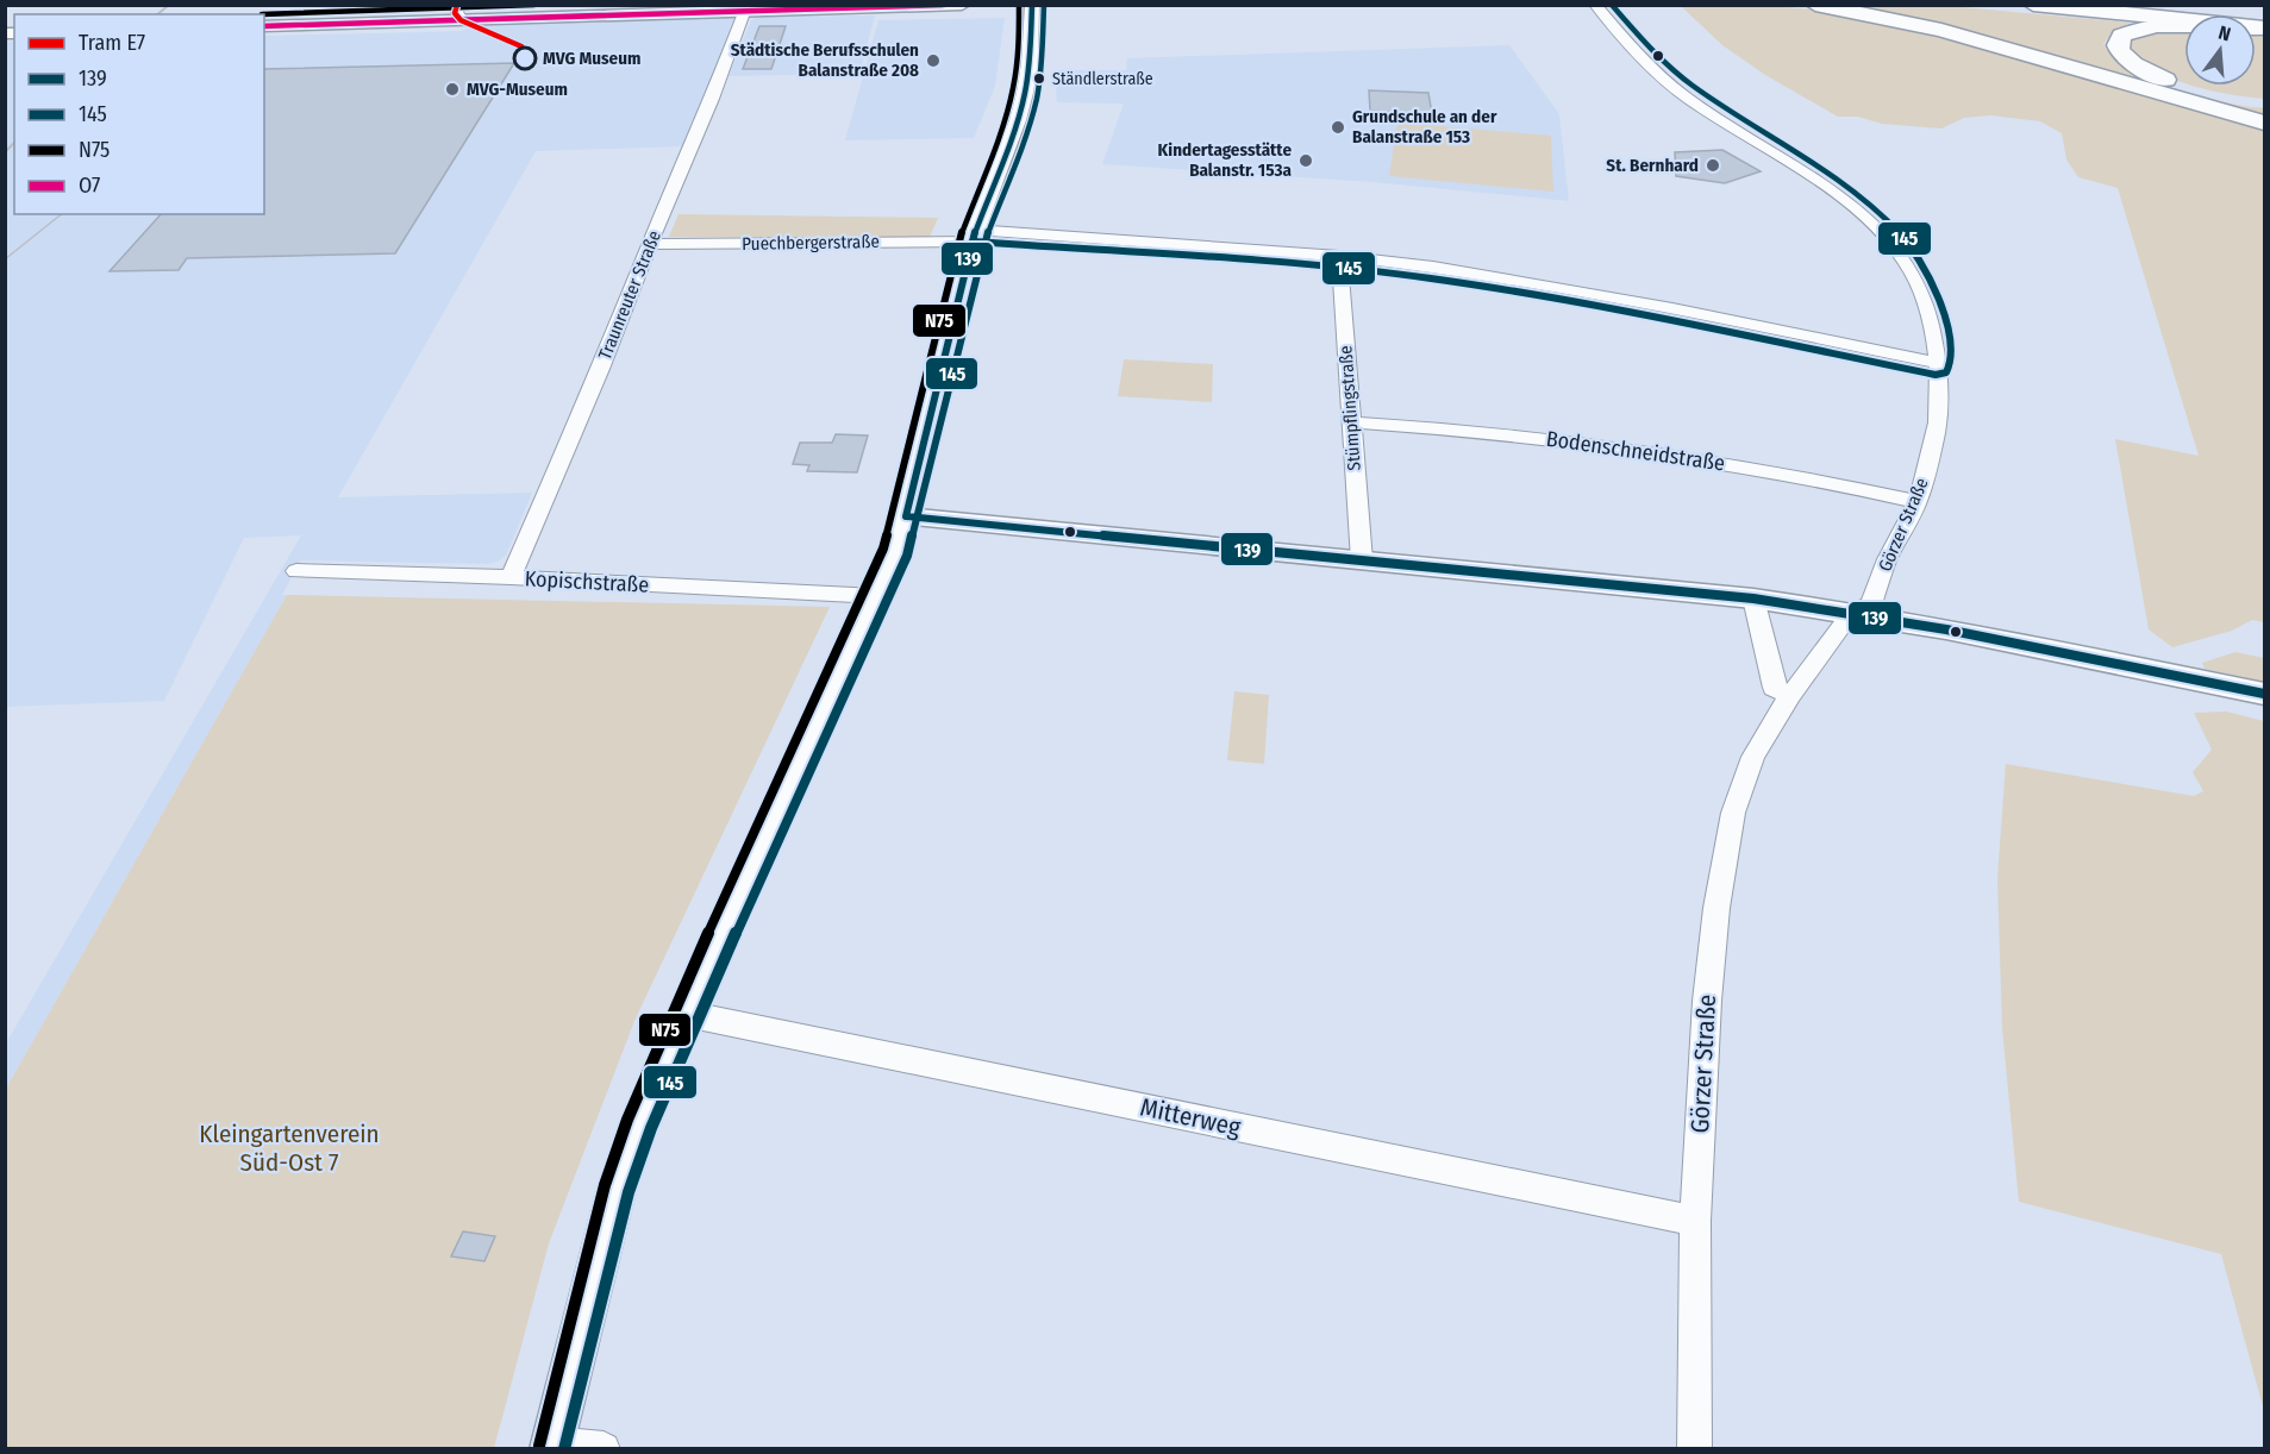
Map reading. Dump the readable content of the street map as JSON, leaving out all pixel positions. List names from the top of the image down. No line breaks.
{"streets":{"street":["Puechbergerstraße","Traunreuter Straße","Stümpflingstraße","Bodenschneidstraße","Görzer Straße","Kopischstraße","Mitterweg"]},"crossings":[["Puechbergerstraße","Traunreuter Straße"],["Puechbergerstraße","Stümpflingstraße"],["Puechbergerstraße","Görzer Straße"],["Traunreuter Straße","Kopischstraße"],["Stümpflingstraße","Bodenschneidstraße"],["Bodenschneidstraße","Görzer Straße"],["Görzer Straße","Mitterweg"]],"parks":["Kleingartenverein Süd-Ost 7"],"places":["MVG Museum","Städtische Berufsschulen Balanstraße 208","Ständlerstraße","MVG-Museum","Grundschule an der Balanstraße 153","Kindertagesstätte Balanstr. 153a","St. Bernhard"],"lines":["tram line E7","transit line 139","transit line 145","transit line N75","transit line O7"],"legend":["Tram E7","139","145","N75","O7"],"north":"top"}
